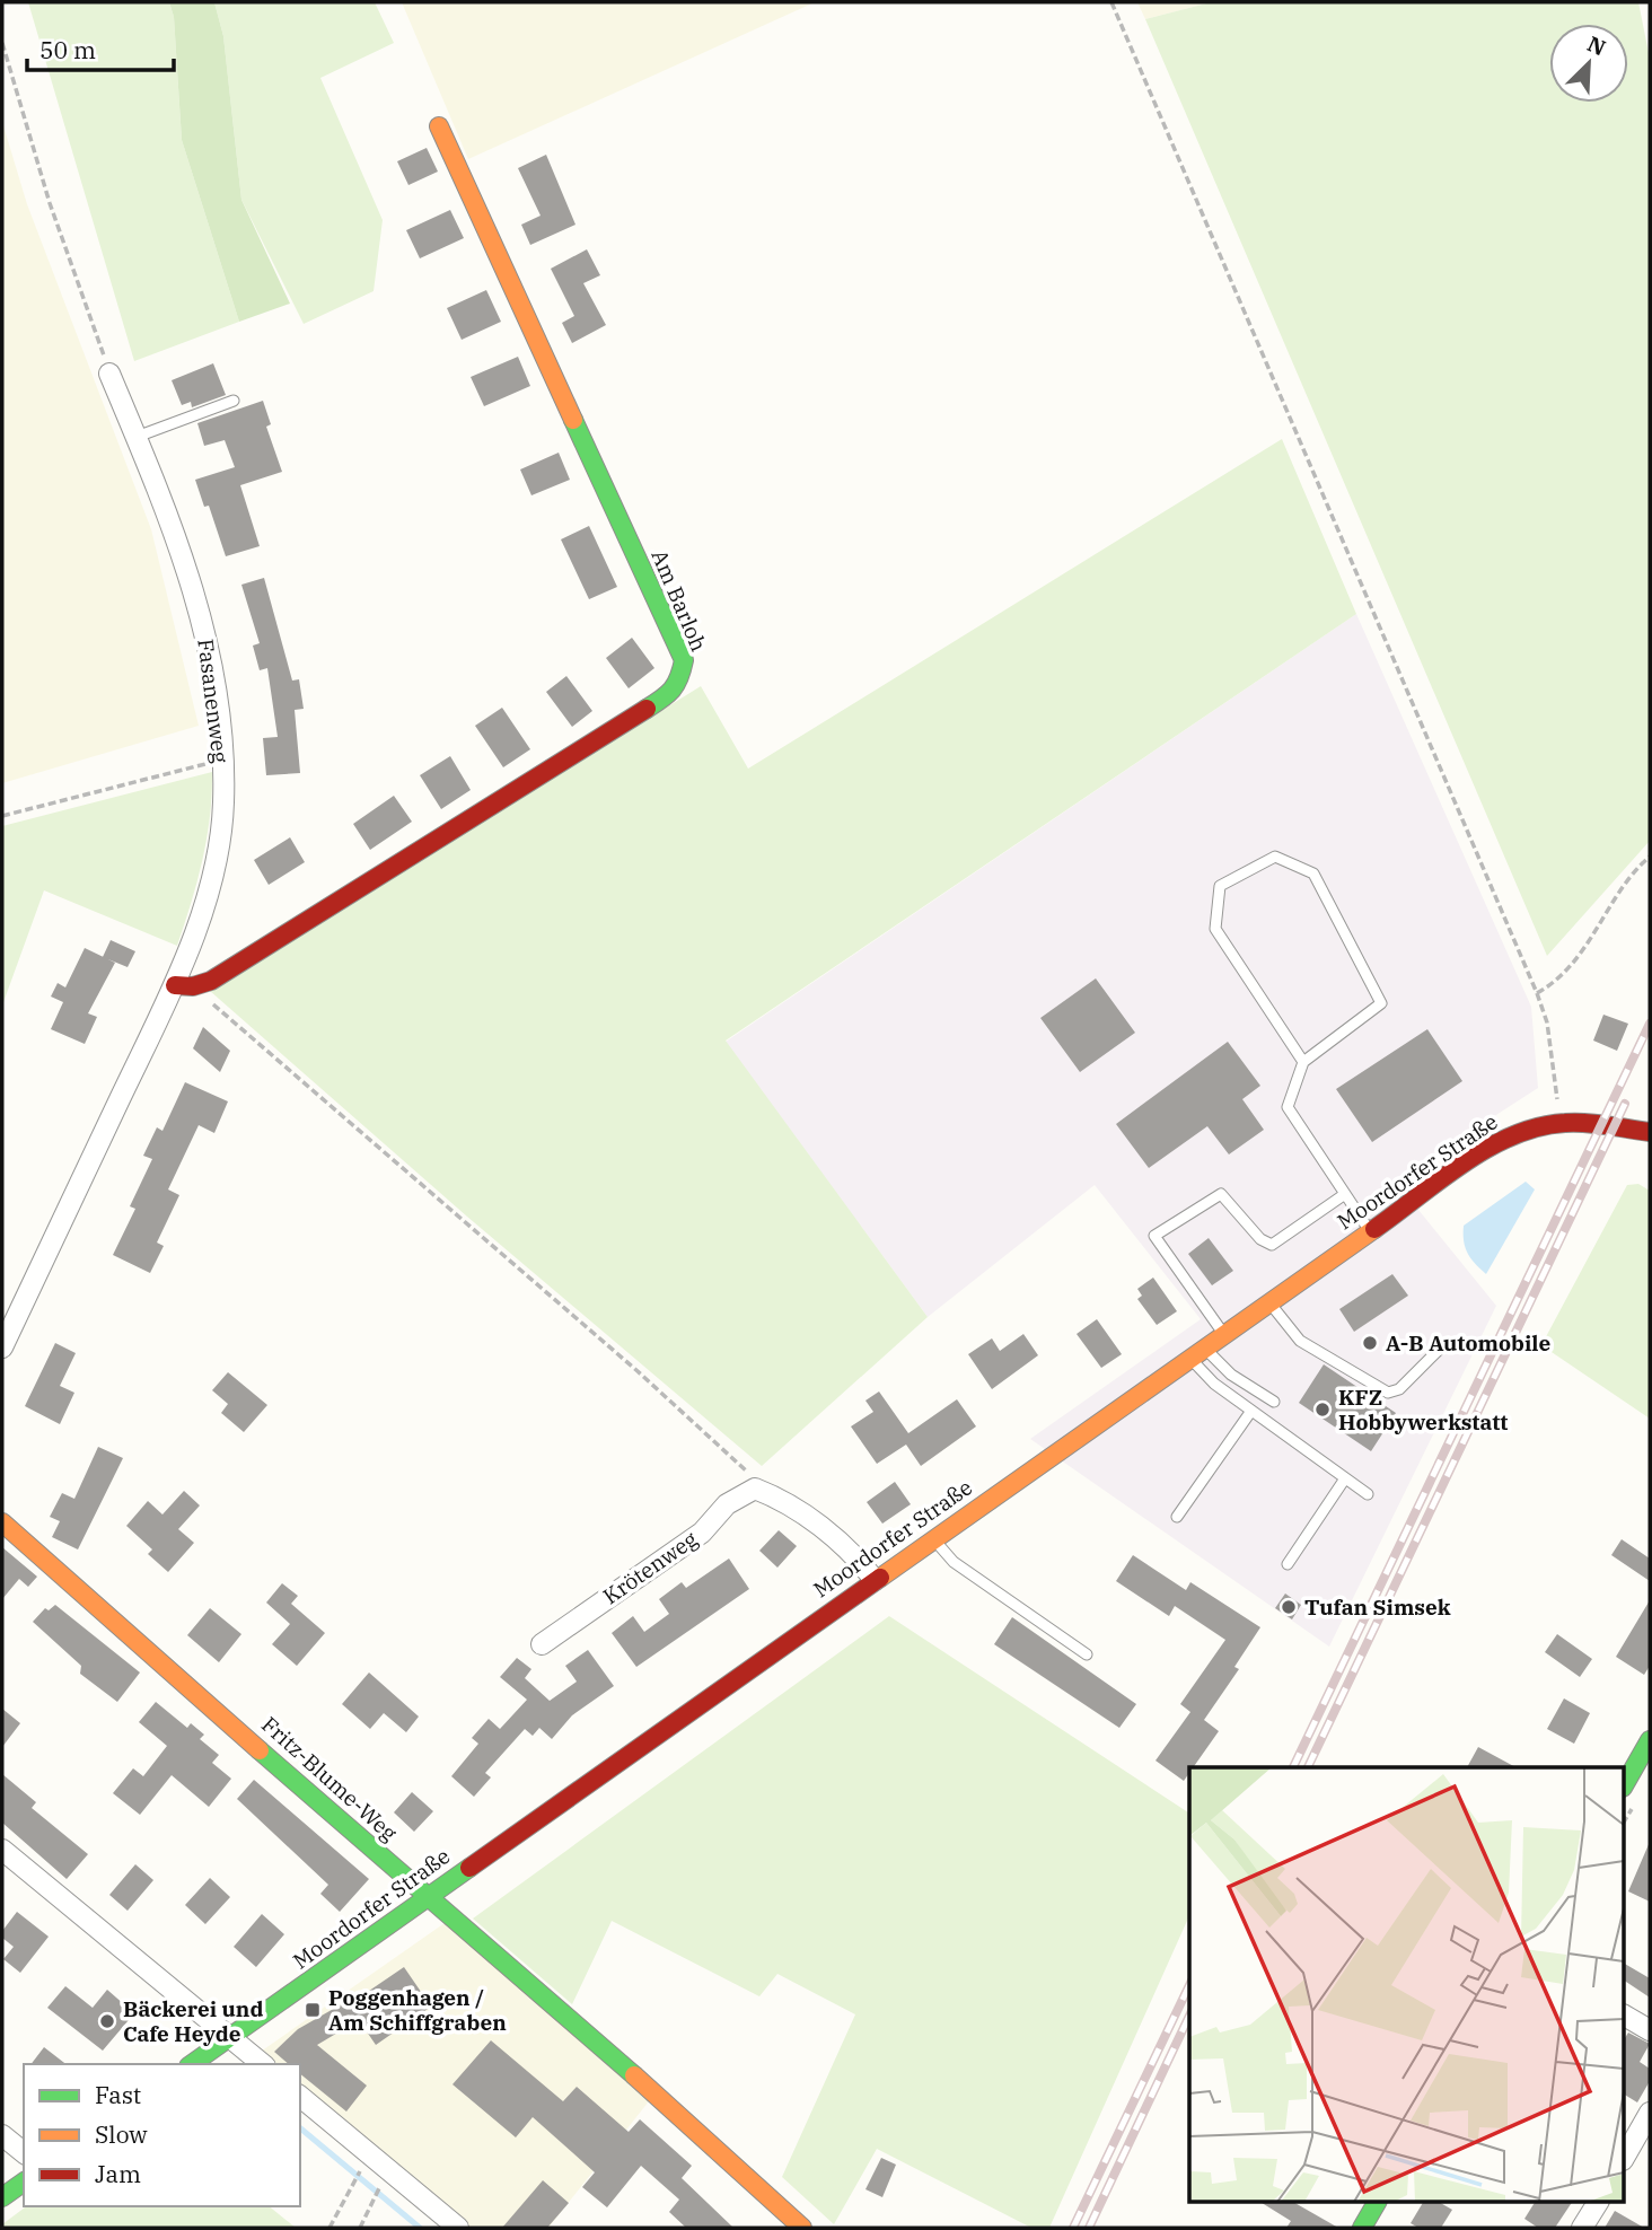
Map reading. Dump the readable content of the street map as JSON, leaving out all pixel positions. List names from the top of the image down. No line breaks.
{"streets":{"street":["Am Barloh","Fasanenweg","Moordorfer Straße","Krötenweg","Fritz-Blume-Weg"]},"crossings":[["Am Barloh","Fasanenweg"],["Moordorfer Straße","Fritz-Blume-Weg"]],"places":{"other":["A-B Automobile","KFZ Hobbywerkstatt","Tufan Simsek","Bäckerei und Cafe Heyde"],"transit":["Poggenhagen / Am Schiffgraben"]},"legend":["Fast","Slow","Jam"],"scale_bar":"50 m","north":"top right"}
